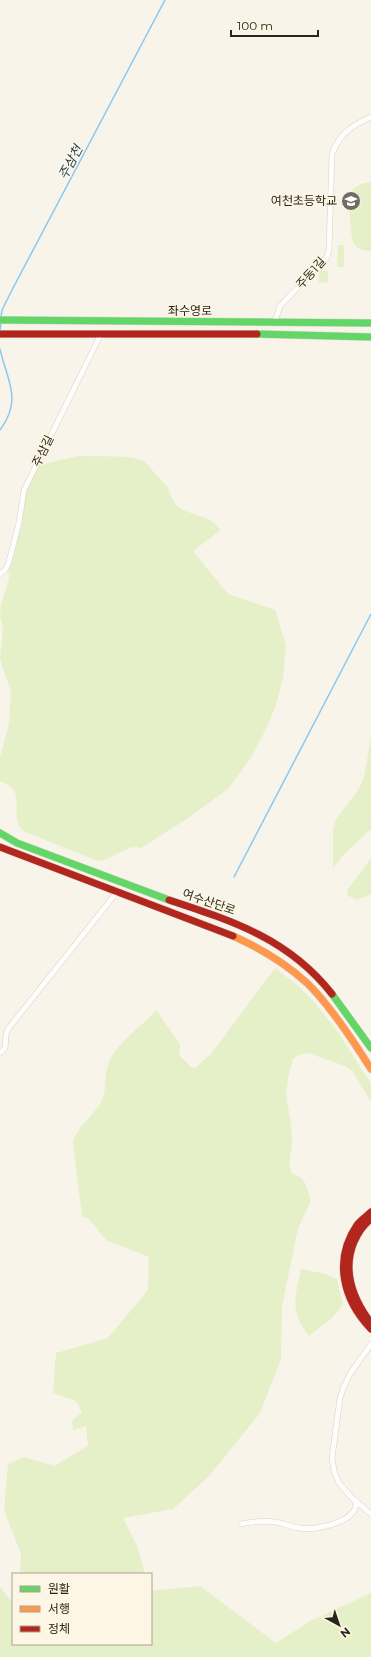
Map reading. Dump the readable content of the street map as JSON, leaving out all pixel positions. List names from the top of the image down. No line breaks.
{"streets":{"street":["주동1길","좌수영로","주삼길","여수산단로"]},"crossings":[["주동1길","좌수영로"],["좌수영로","주삼길"]],"water":["주삼천"],"places":{"school or university":["여천초등학교"]},"legend":["원활","서행","정체"],"scale_bar":"100 m","north":"bottom right"}
